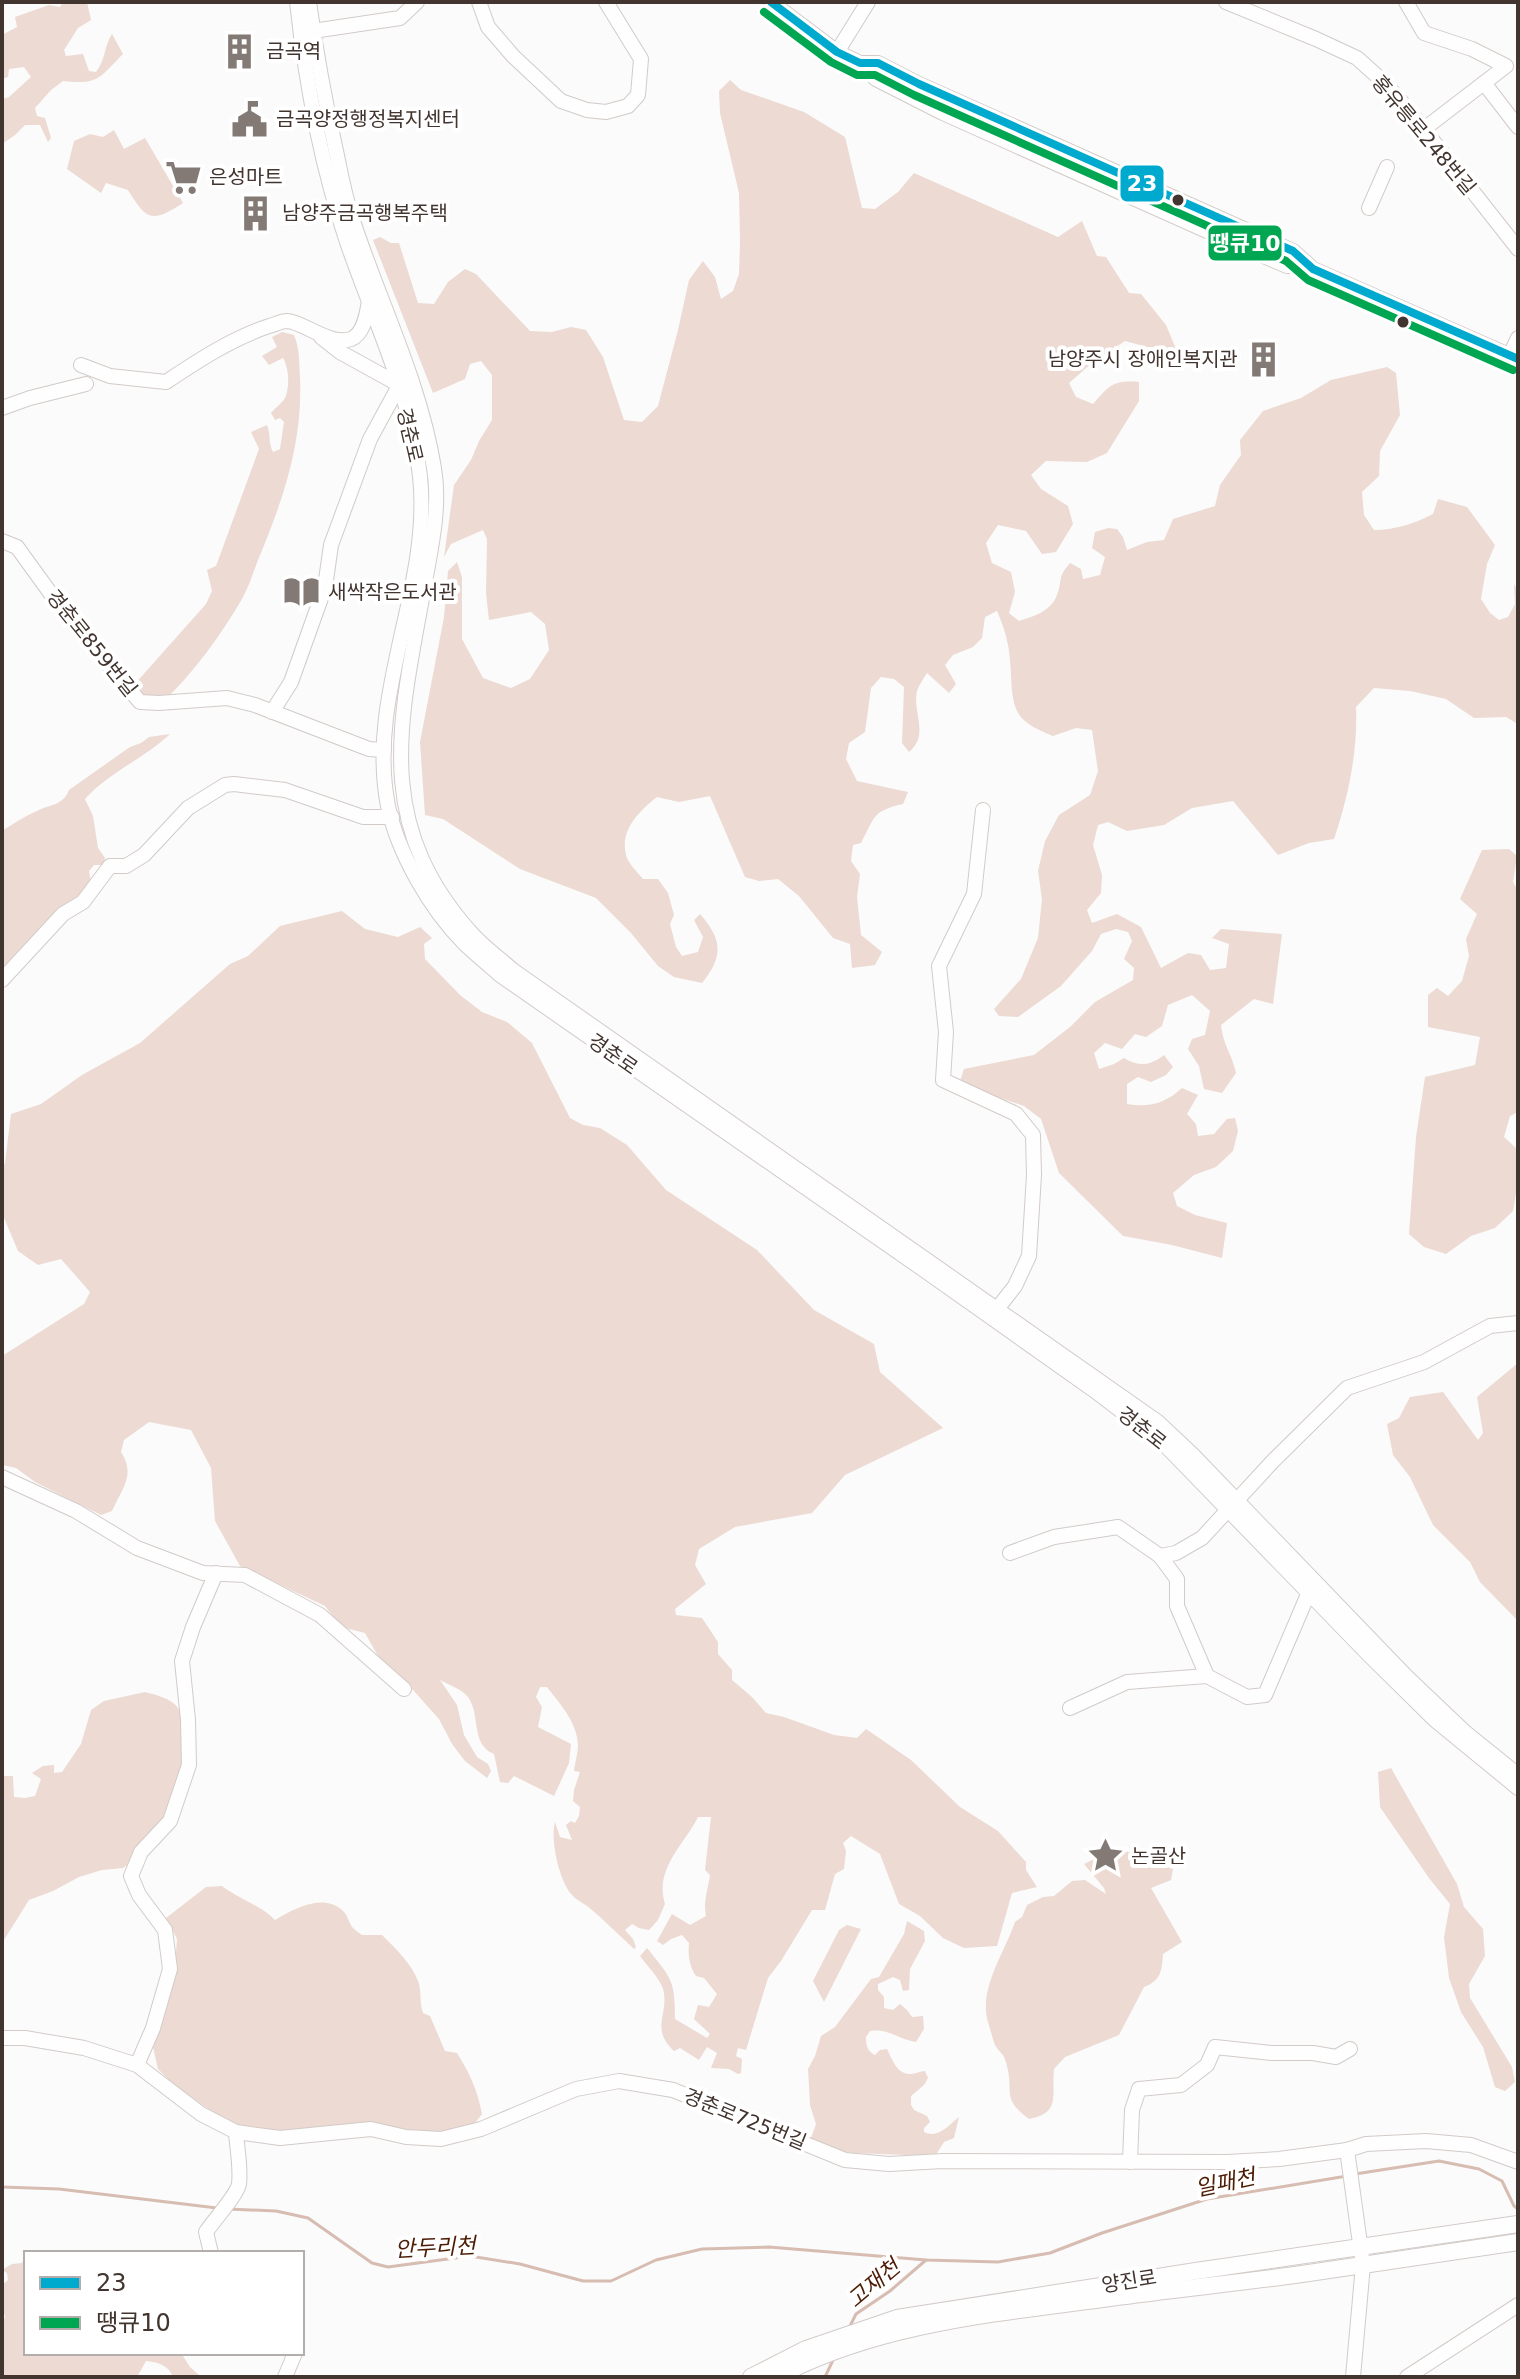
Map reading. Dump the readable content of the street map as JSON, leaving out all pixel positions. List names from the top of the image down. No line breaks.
{"streets":{"main road":["양진로"],"street":["홍유릉로248번길","경춘로","경춘로859번길","경춘로725번길"]},"crossings":[["경춘로","경춘로859번길"]],"water":["일패천","안두리천","고재천"],"places":{"building":["금곡역","남양주금곡행복주택","남양주시 장애인복지관"],"public building":["금곡양정행정복지센터"],"supermarket":["은성마트"],"library":["새싹작은도서관"],"place":["논골산"]},"lines":["transit line 23","transit line 땡큐10"],"legend":["23","땡큐10"]}
